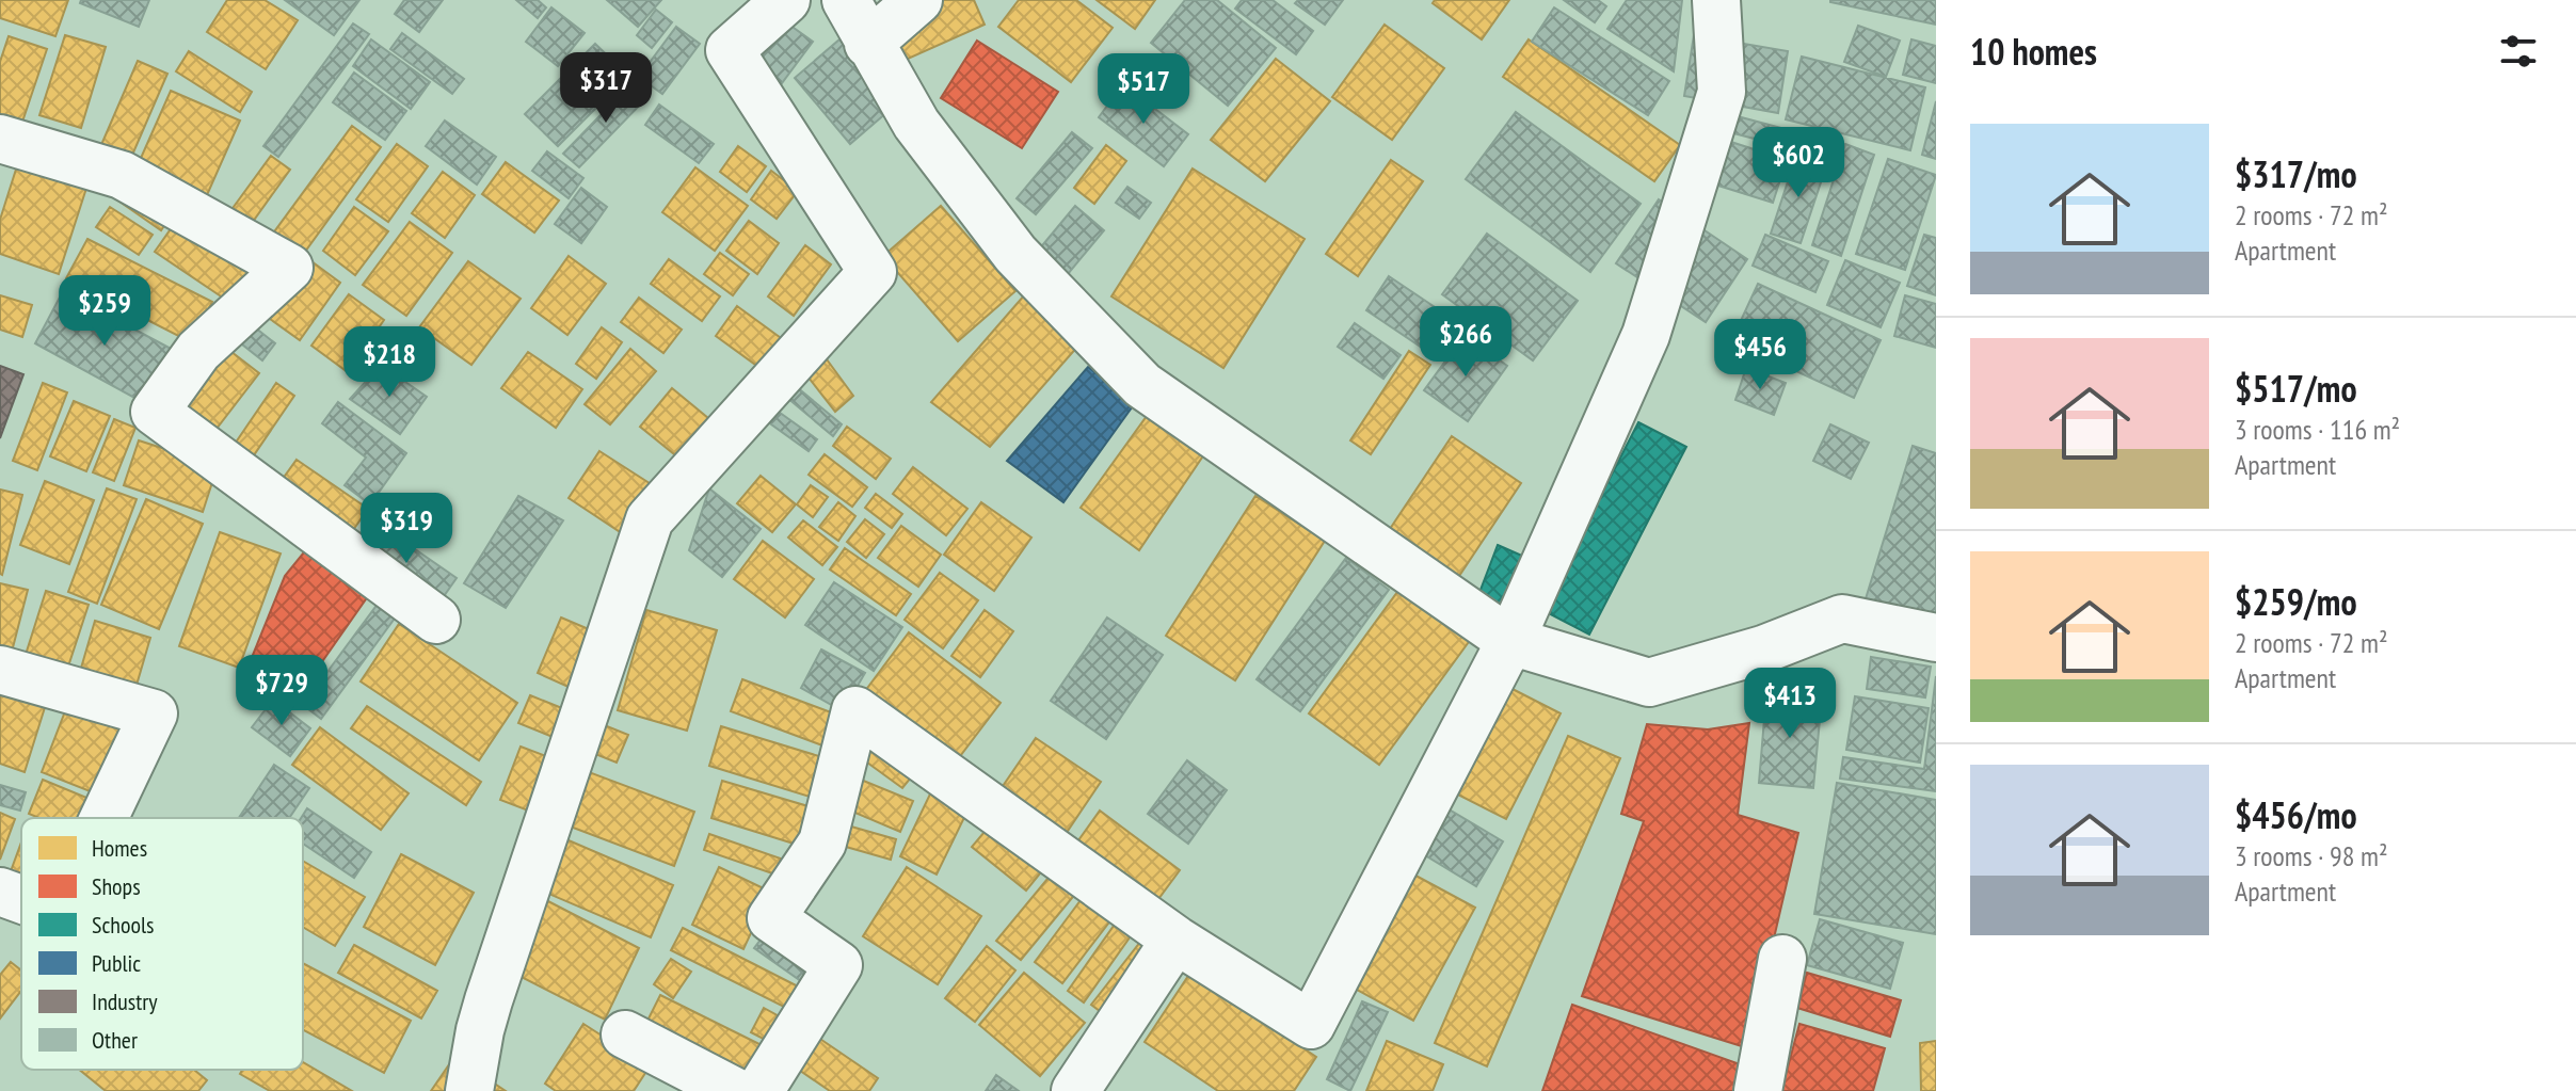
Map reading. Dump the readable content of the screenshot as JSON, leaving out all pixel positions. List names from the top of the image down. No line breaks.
{"legend":["Homes","Shops","Schools","Public","Industry","Other"],"page":{"heading":"10 homes","price":["$317","$517","$602","$259","$266","$456","$218","$319","$729","$413"],"list":[{"name":"$317/mo","note":"2 rooms · 72 m² · Apartment"},{"name":"$517/mo","note":"3 rooms · 116 m² · Apartment"},{"name":"$259/mo","note":"2 rooms · 72 m² · Apartment"},{"name":"$456/mo","note":"3 rooms · 98 m² · Apartment"}]}}
